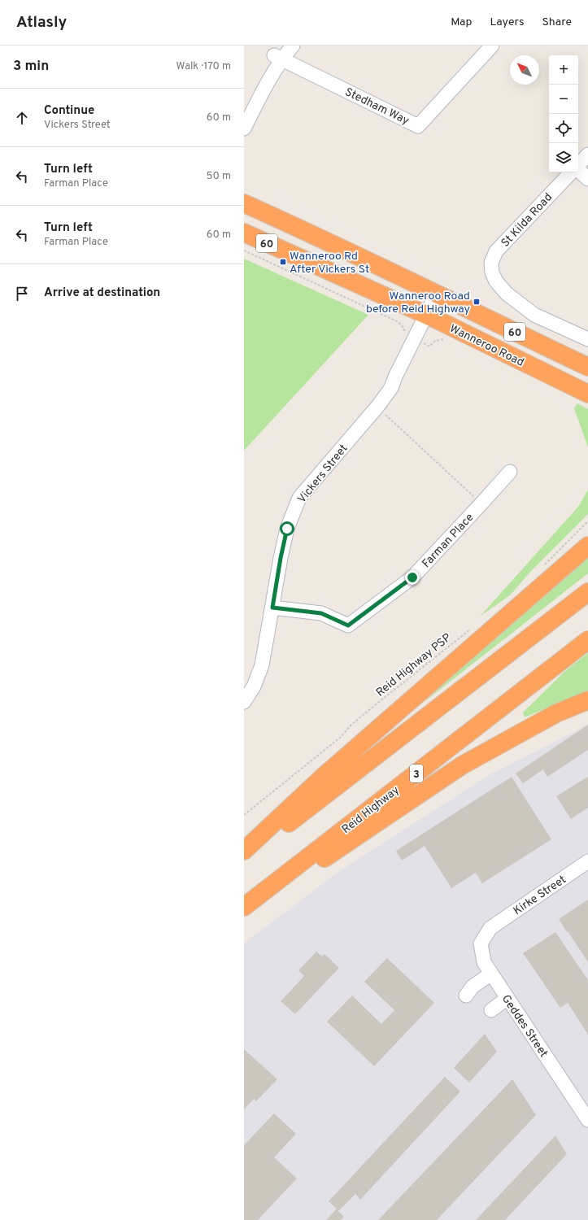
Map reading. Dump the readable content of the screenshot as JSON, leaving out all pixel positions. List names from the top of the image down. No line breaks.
{"streets":{"highway":["60","Wanneroo Road","3","Reid Highway"],"street":["Stedham Way","St Kilda Road","Vickers Street","Farman Place","Kirke Street","Geddes Street"],"path":["Reid Highway PSP"]},"crossings":[["Wanneroo Road","Vickers Street"],["Vickers Street","Farman Place"],["Kirke Street","Geddes Street"]],"places":{"transit":["Wanneroo Rd After Vickers St","Wanneroo Road before Reid Highway"]},"north":"top left","page":{"header":"Atlasly","nav":["Map","Layers","Share"],"heading":["3 min","Walk · 170 m"],"map_buttons":["+","−"],"list":[["Continue","Vickers Street","60 m"],["Turn left","Farman Place","50 m"],["Turn left","Farman Place","60 m"],"Arrive at destination"]}}
